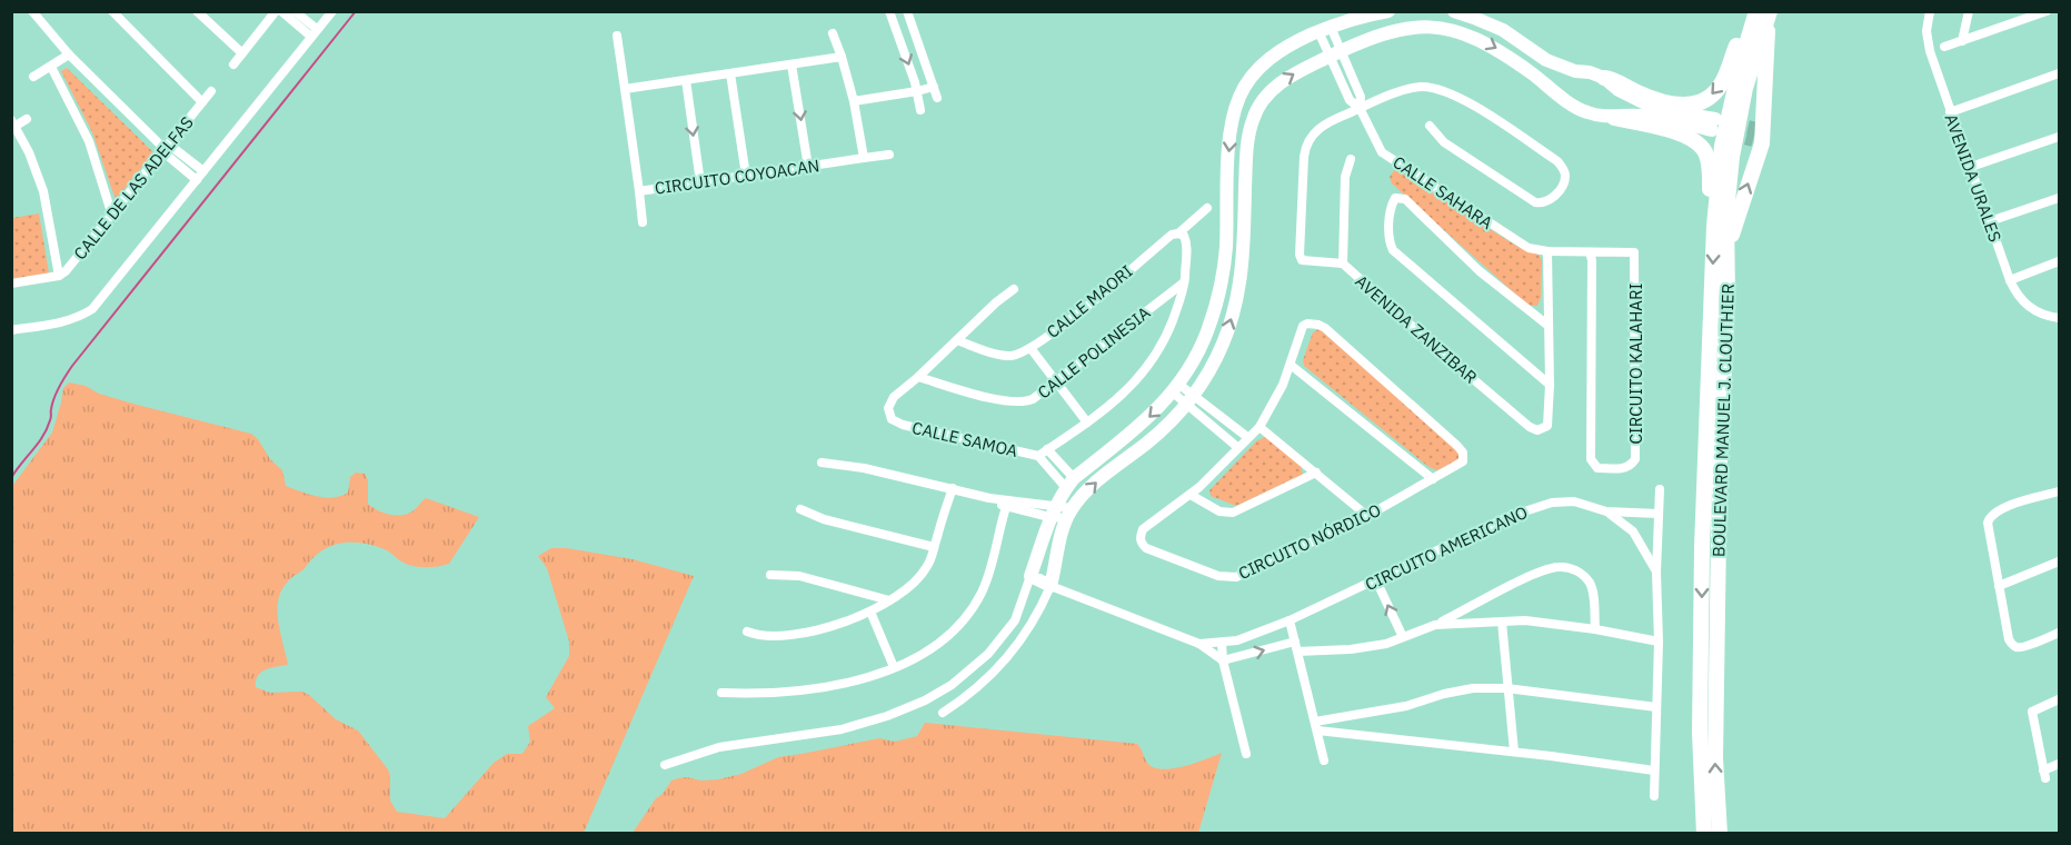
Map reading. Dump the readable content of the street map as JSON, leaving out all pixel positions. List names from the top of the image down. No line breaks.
{"streets":{"main road":["BOULEVARD MANUEL J. CLOUTHIER"],"street":["CIRCUITO COYOACAN","AVENIDA URALES","CALLE DE LAS ADELFAS","CALLE SAHARA","CALLE MAORI","AVENIDA ZANZIBAR","CALLE POLINESIA","CIRCUITO KALAHARI","CALLE SAMOA","CIRCUITO NÓRDICO","CIRCUITO AMERICANO"]},"crossings":[["CALLE SAHARA","AVENIDA ZANZIBAR"],["CALLE SAHARA","CIRCUITO KALAHARI"],["CALLE POLINESIA","CALLE SAMOA"]]}
